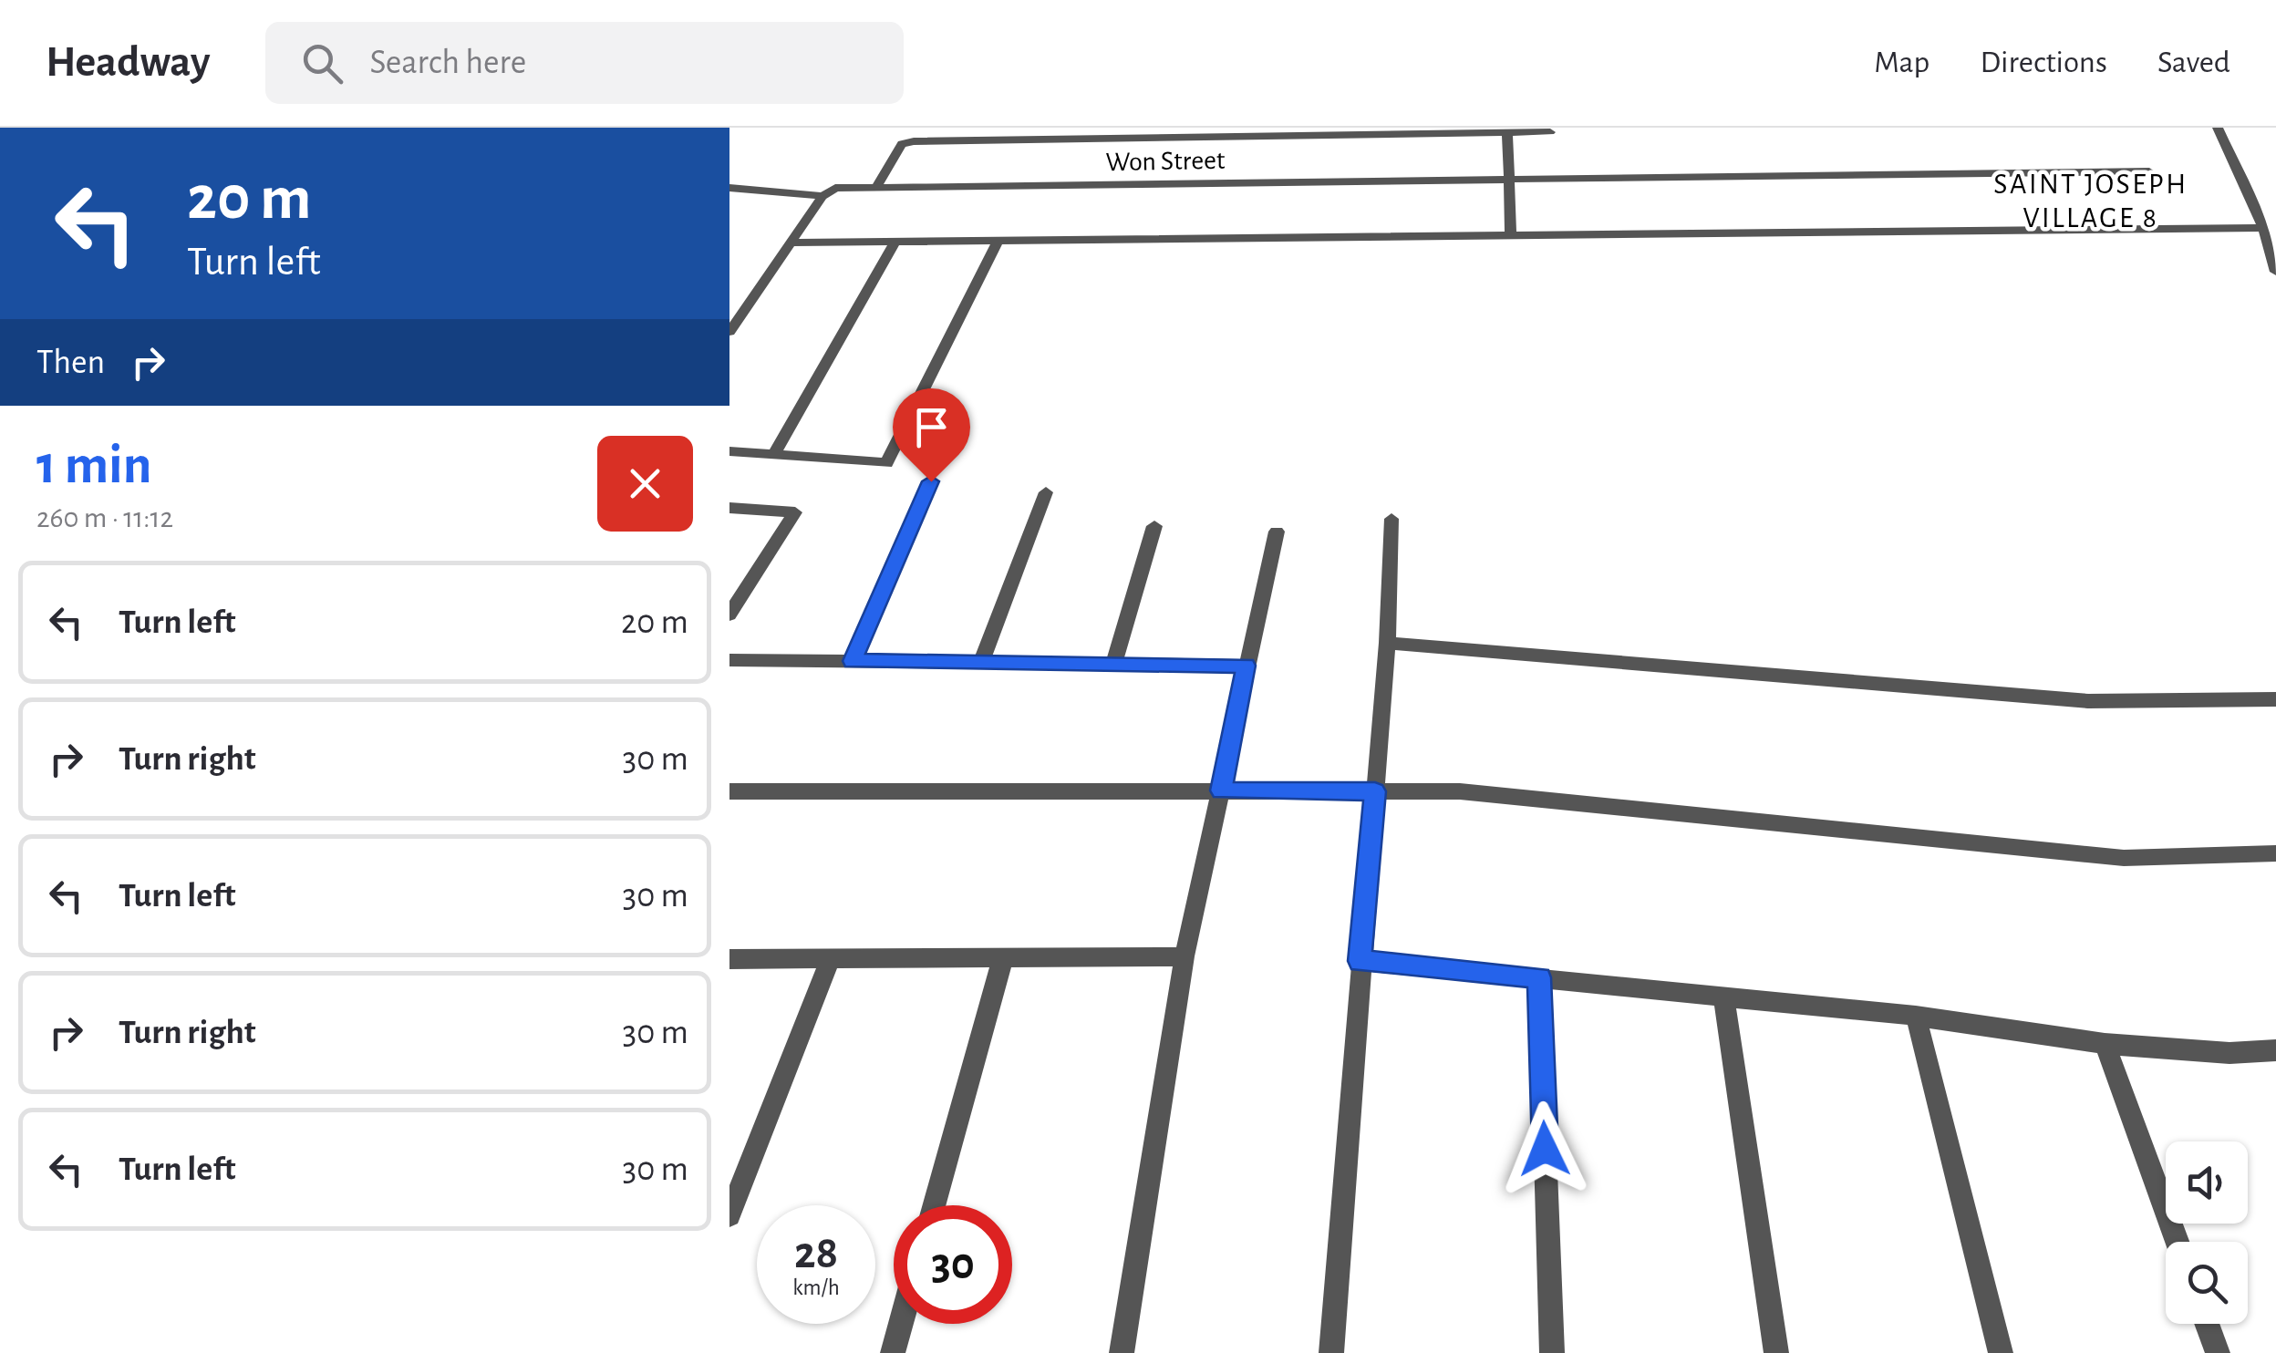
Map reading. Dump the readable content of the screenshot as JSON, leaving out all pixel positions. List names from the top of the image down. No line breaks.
{"streets":{"street":["Won Street"]},"districts":["SAINT JOSEPH VILLAGE 8"],"page":{"header":"Headway","search":"Search here","nav":["Map","Directions","Saved"],"turn":["20 m","Turn left"],"then":"Then","heading":["1 min","260 m · 11:12"],"list":[{"name":"Turn left","value":"20 m"},{"name":"Turn right","value":"30 m"},{"name":"Turn left","value":"30 m"},{"name":"Turn right","value":"30 m"},{"name":"Turn left","value":"30 m"}],"speed":"28 km/h","limit":"30"}}
